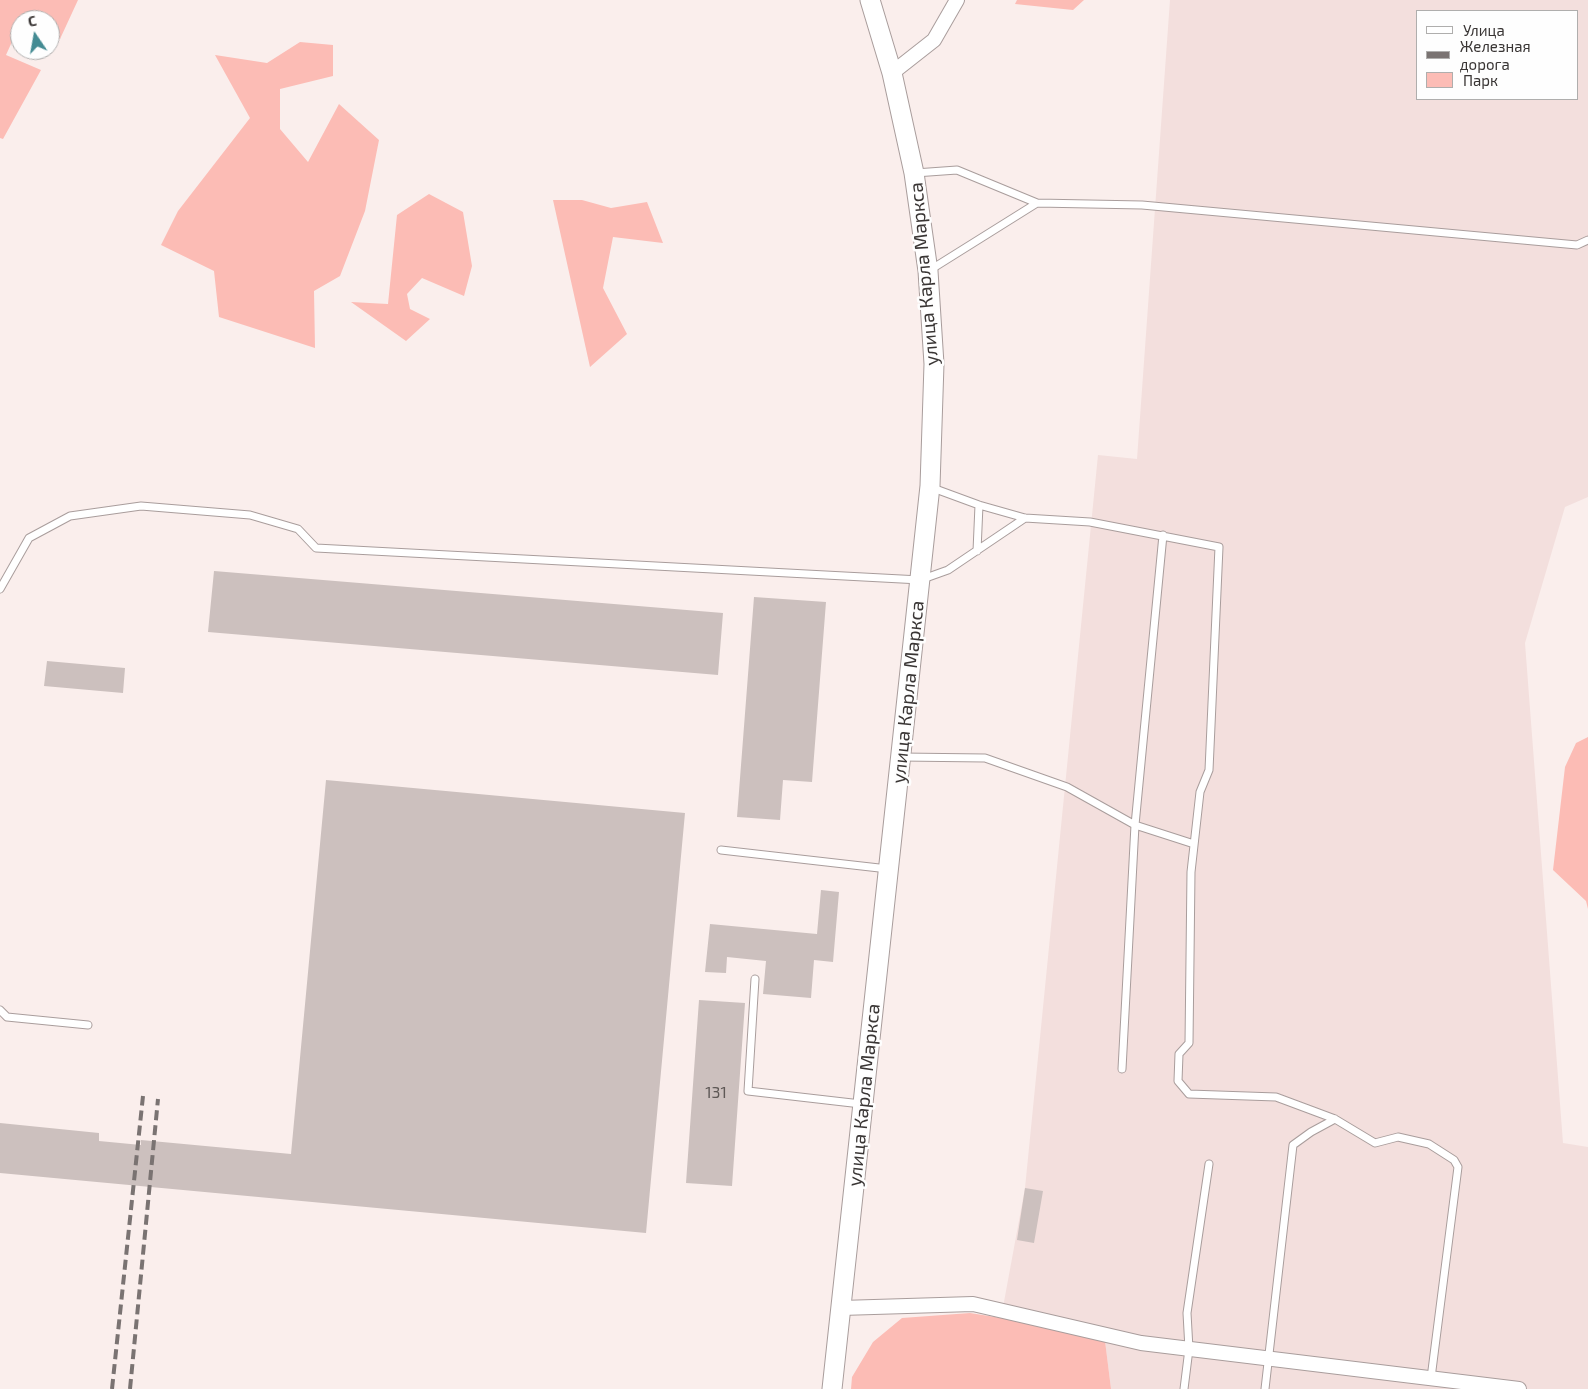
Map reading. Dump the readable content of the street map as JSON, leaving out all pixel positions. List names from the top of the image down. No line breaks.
{"streets":{"main road":["улица Карла Маркса"]},"house_numbers":["131"],"legend":["Улица","Железная дорога","Парк"],"north":"top"}
